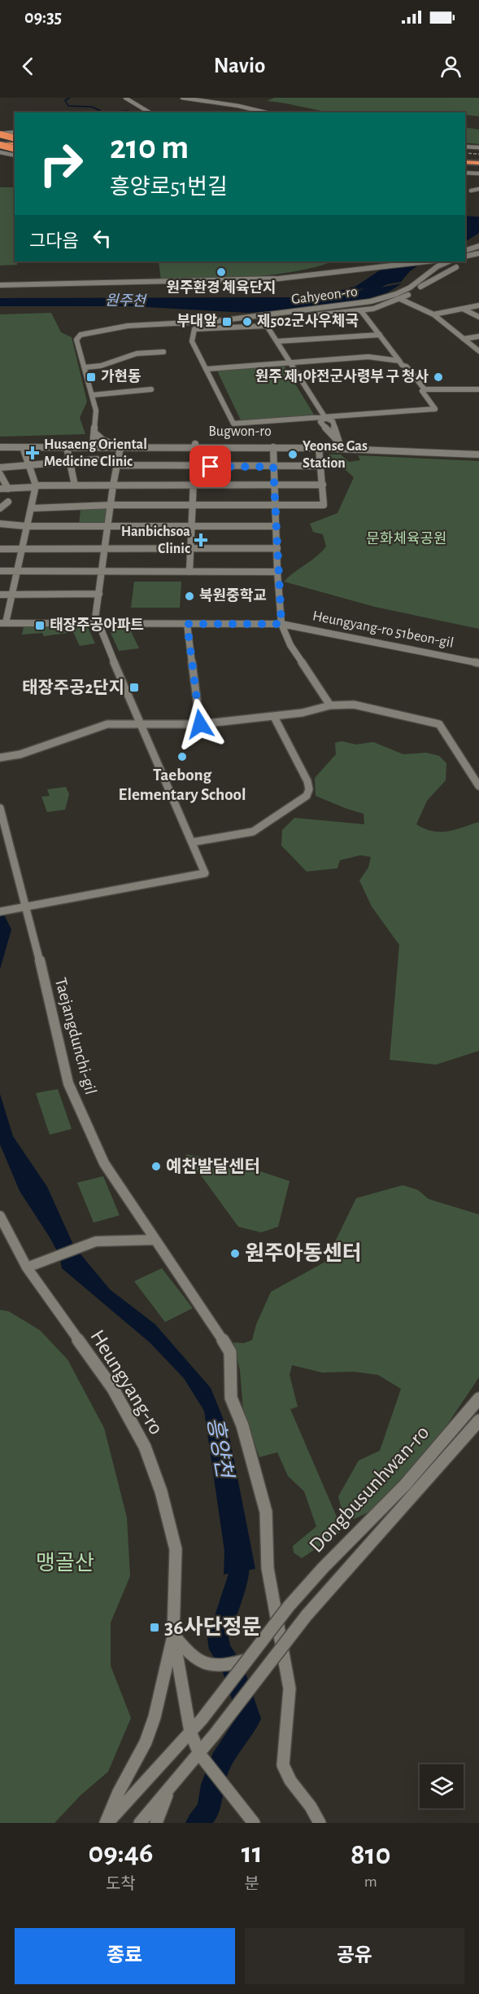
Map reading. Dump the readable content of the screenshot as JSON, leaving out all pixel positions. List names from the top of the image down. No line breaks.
{"streets":{"street":["Gahyeon-ro","Bugwon-ro","Heungyang-ro 51beon-gil","Taejangdunchi-gil","Heungyang-ro","Dongbusunhwan-ro"]},"crossings":[["Gahyeon-ro","Bugwon-ro"],["Heungyang-ro","Dongbusunhwan-ro"]],"water":["원주천","흥양천"],"parks":["문화체육공원","맹골산"],"places":{"other":["원주환경 체육단지","제502군사우체국","원주 제1야전군사령부 구 청사","Yeonse Gas Station","북원중학교","Taebong Elementary School","예찬발달센터","원주아동센터"],"transit":["부대앞","가현동","태장주공아파트","태장주공2단지","36사단정문"],"health":["Husaeng Oriental Medicine Clinic","Hanbichsoa Clinic"]},"page":{"status":"09:35","header":"Navio","turn":["210 m","흥양로51번길"],"then":"그다음","eta":["09:46","도착","11","분","810","m"],"buttons":["종료","공유"]}}
